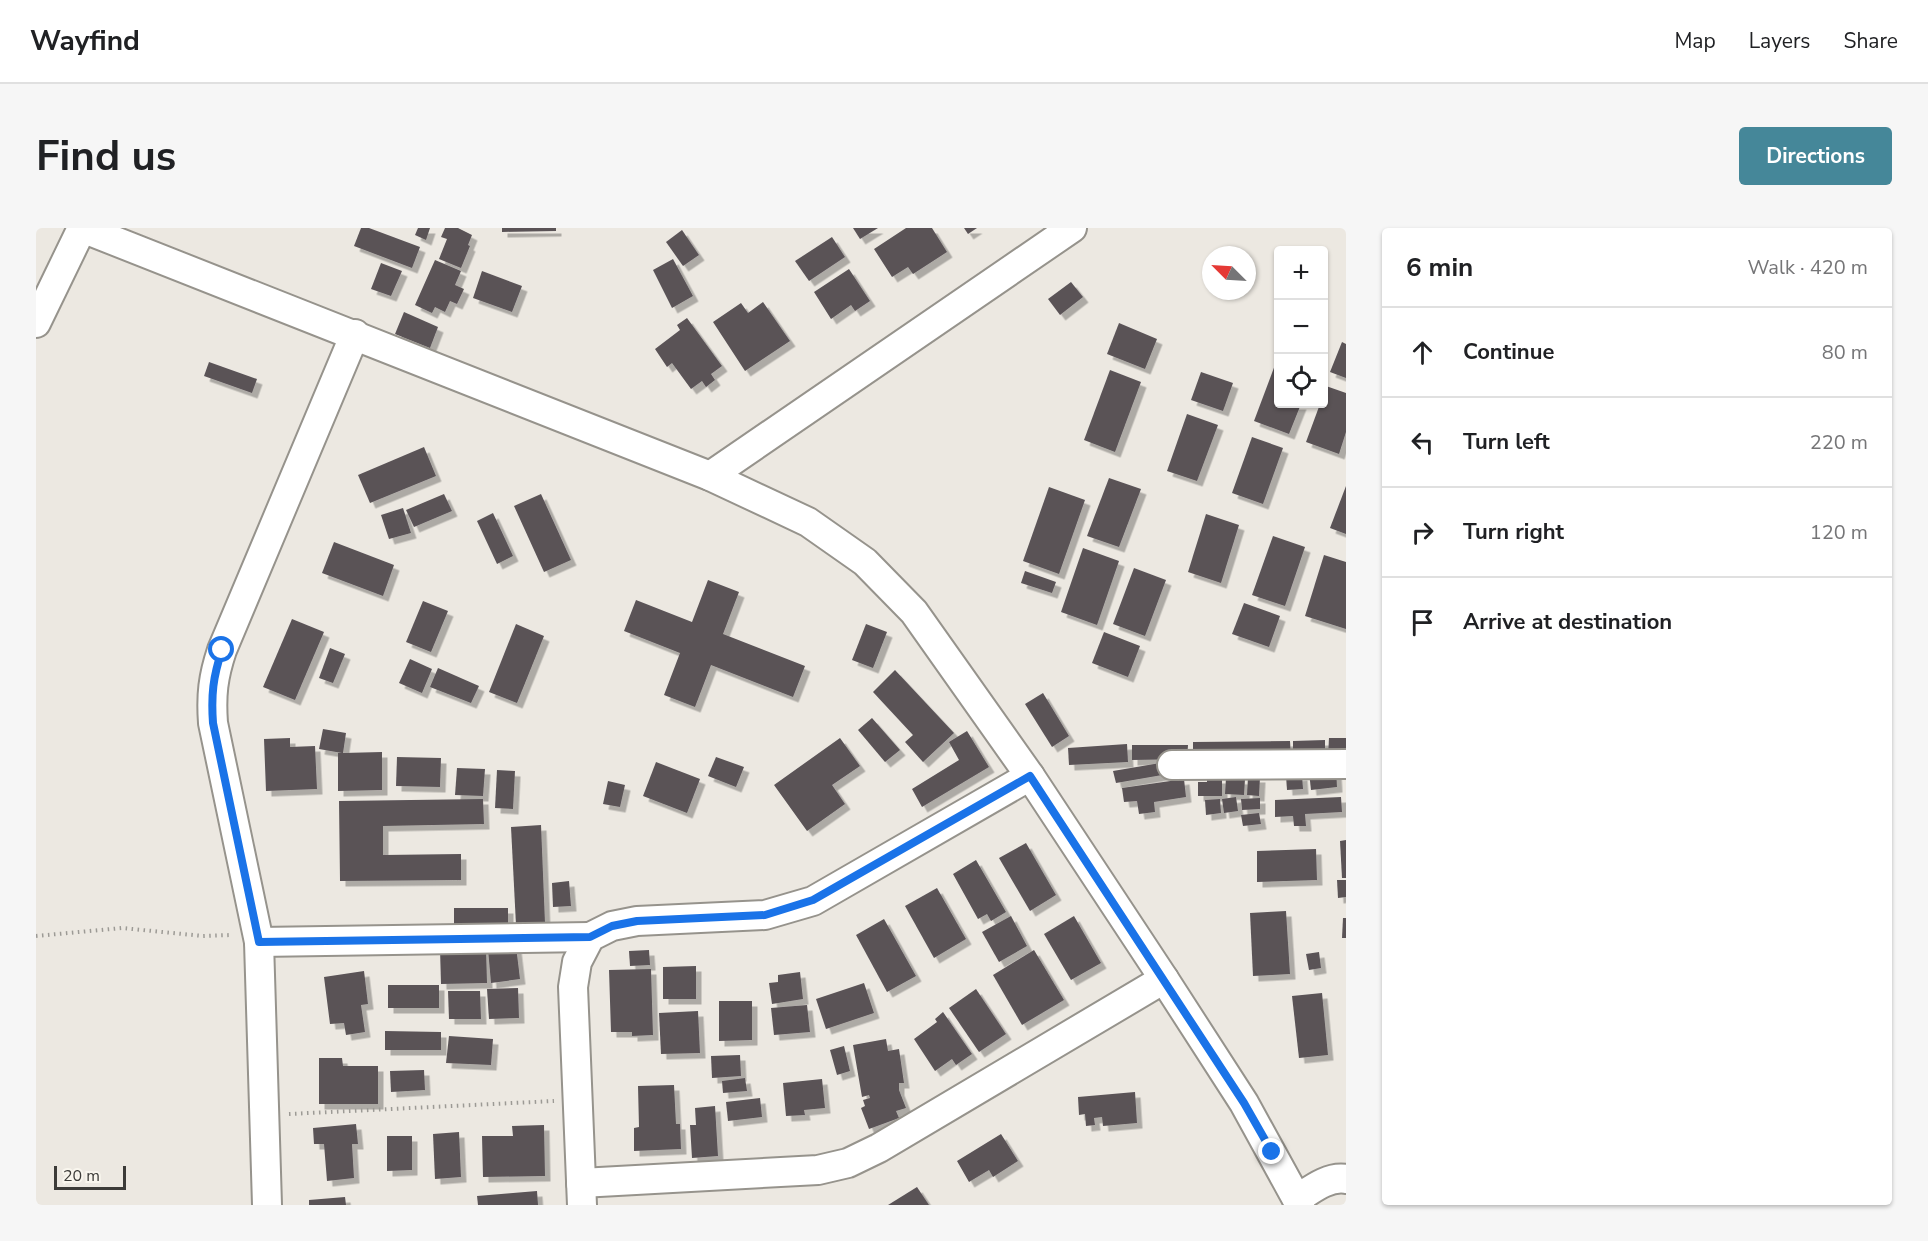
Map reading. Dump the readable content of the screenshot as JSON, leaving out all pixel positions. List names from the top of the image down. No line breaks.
{"scale_bar":"20 m","north":"top left","page":{"header":"Wayfind","nav":["Map","Layers","Share"],"buttons":"Directions","title":"Find us","heading":["6 min","Walk · 420 m"],"map_buttons":["+","−"],"list":[["Continue","80 m"],["Turn left","220 m"],["Turn right","120 m"],"Arrive at destination"],"scale":"20 m"}}
